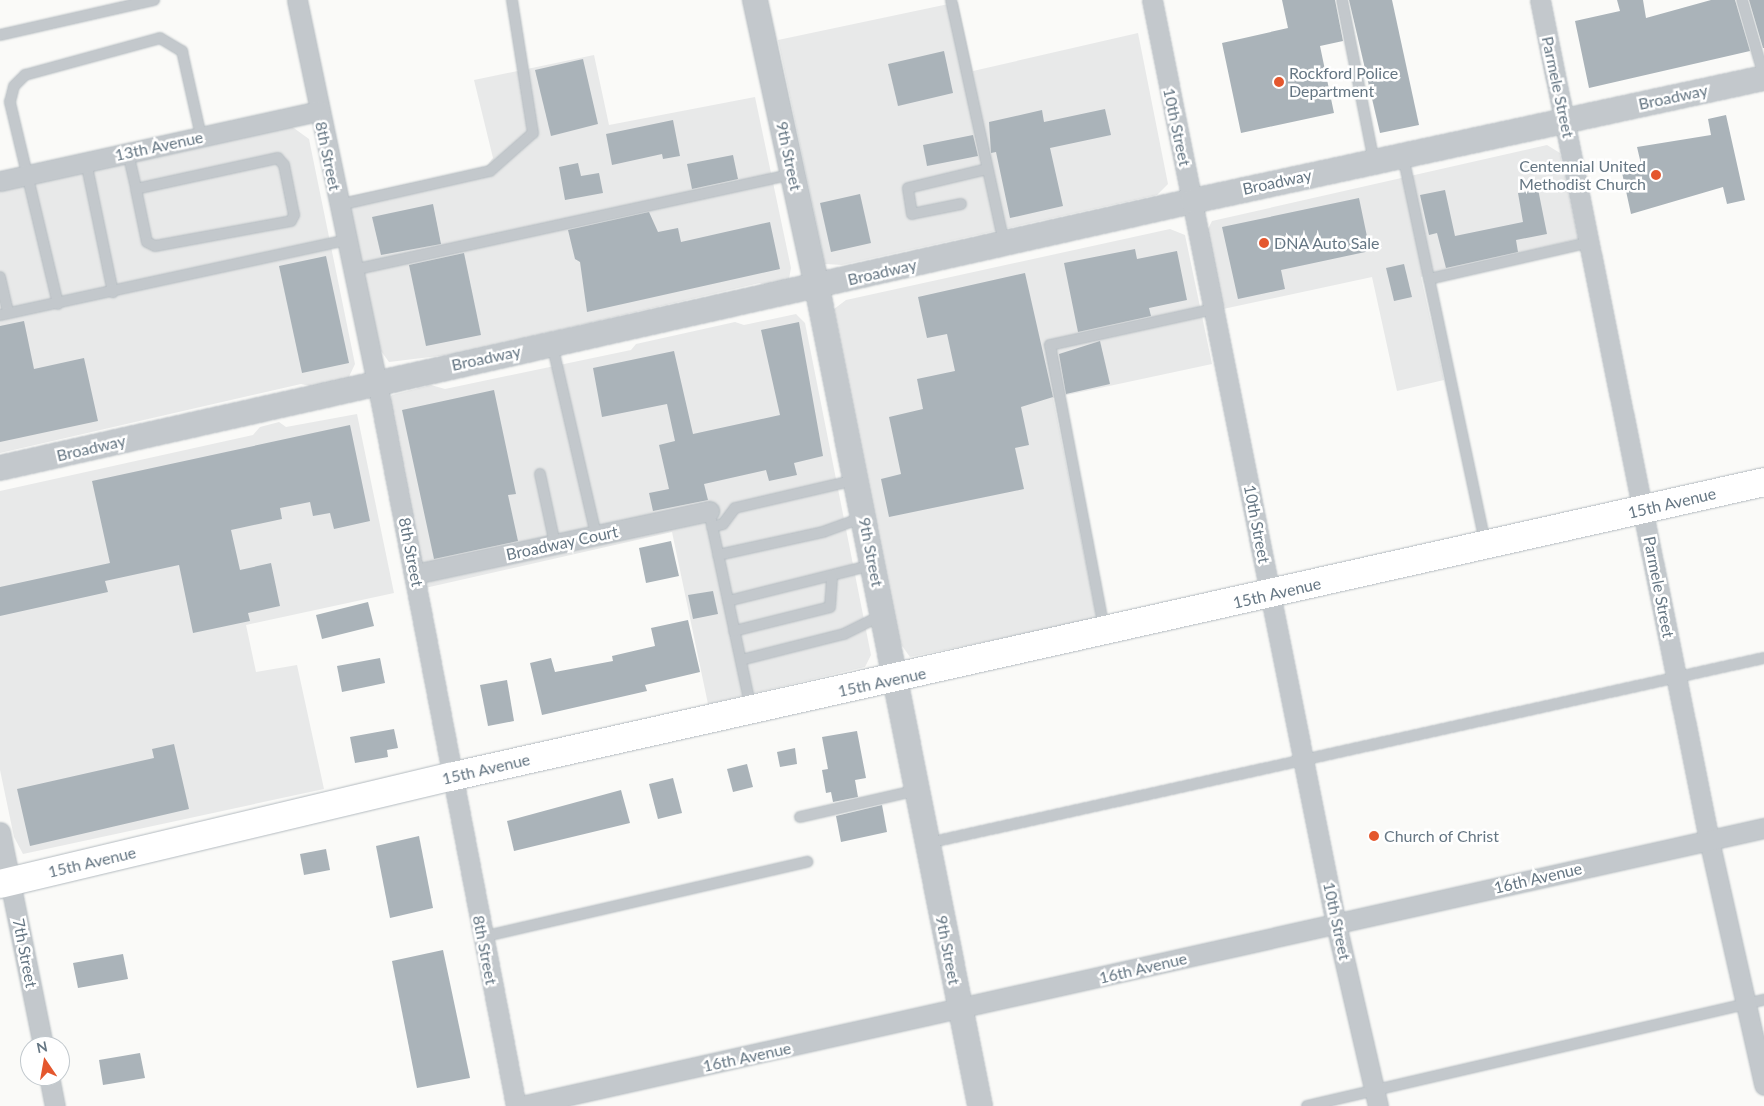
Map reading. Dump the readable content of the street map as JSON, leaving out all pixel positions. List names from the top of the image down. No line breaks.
{"streets":{"main road":["15th Avenue"],"street":["Parmele Street","Broadway","10th Street","13th Avenue","8th Street","9th Street","Broadway Court","16th Avenue","7th Street"]},"crossings":[["Parmele Street","Broadway"],["Parmele Street","15th Avenue"],["Parmele Street","16th Avenue"],["Broadway","10th Street"],["Broadway","8th Street"],["Broadway","9th Street"],["10th Street","15th Avenue"],["10th Street","16th Avenue"],["13th Avenue","8th Street"],["8th Street","15th Avenue"],["8th Street","Broadway Court"],["9th Street","15th Avenue"],["9th Street","16th Avenue"],["15th Avenue","7th Street"]],"places":["Rockford Police Department","Centennial United Methodist Church","DNA Auto Sale","Church of Christ"],"north":"top"}
